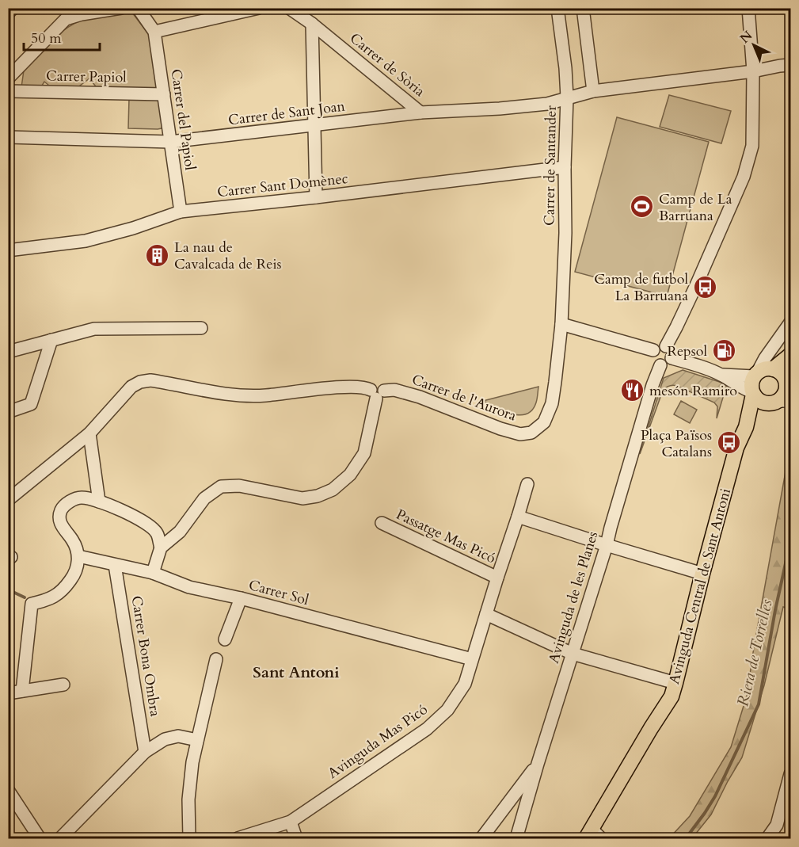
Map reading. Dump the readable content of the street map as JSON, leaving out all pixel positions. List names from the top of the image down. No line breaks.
{"streets":{"main road":["Avinguda Central de Sant Antoni"],"street":["Carrer de Sòria","Carrer Papiol","Carrer de Sant Joan","Carrer del Papiol","Carrer de Santander","Carrer Sant Domènec","Carrer de l'Aurora","Passatge Mas Picó","Carrer Sol","Avinguda de les Planes","Carrer Bona Ombra","Avinguda Mas Picó"]},"crossings":[["Carrer de Sòria","Carrer de Sant Joan"],["Carrer Papiol","Carrer del Papiol"],["Carrer de Sant Joan","Carrer del Papiol"],["Carrer de Sant Joan","Carrer de Santander"],["Carrer del Papiol","Carrer Sant Domènec"],["Carrer de Santander","Carrer Sant Domènec"],["Carrer de Santander","Carrer de l'Aurora"],["Passatge Mas Picó","Avinguda Mas Picó"],["Carrer Sol","Carrer Bona Ombra"],["Carrer Sol","Avinguda Mas Picó"]],"districts":["Sant Antoni"],"water":["Riera de Torrelles"],"places":{"sports":["Camp de La Barruana"],"building":["La nau de Cavalcada de Reis"],"bus stop":["Camp de futbol La Barruana","Plaça Països Catalans"],"fuel station":["Repsol"],"restaurant":["mesón Ramiro"]},"scale_bar":"50 m","north":"top left"}
